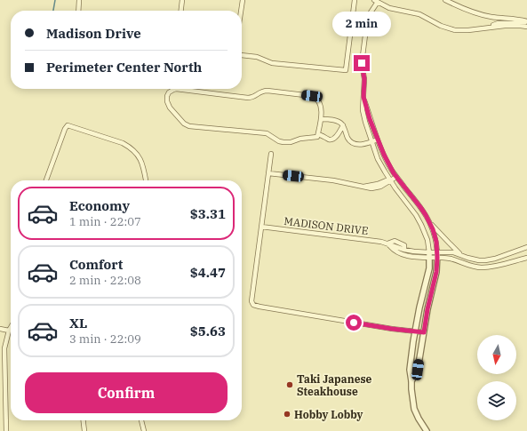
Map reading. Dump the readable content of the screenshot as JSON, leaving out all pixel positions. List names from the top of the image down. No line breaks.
{"streets":{"street":["MADISON DRIVE"]},"places":["Taki Japanese Steakhouse","Hobby Lobby"],"north":"bottom","page":{"banner":["Madison Drive","Perimeter Center North"],"bubble":"2 min","list":[{"name":"Economy","note":"1 min · 22:07","value":"$3.31"},{"name":"Comfort","note":"2 min · 22:08","value":"$4.47"},{"name":"XL","note":"3 min · 22:09","value":"$5.63"}],"buttons":"Confirm"}}
